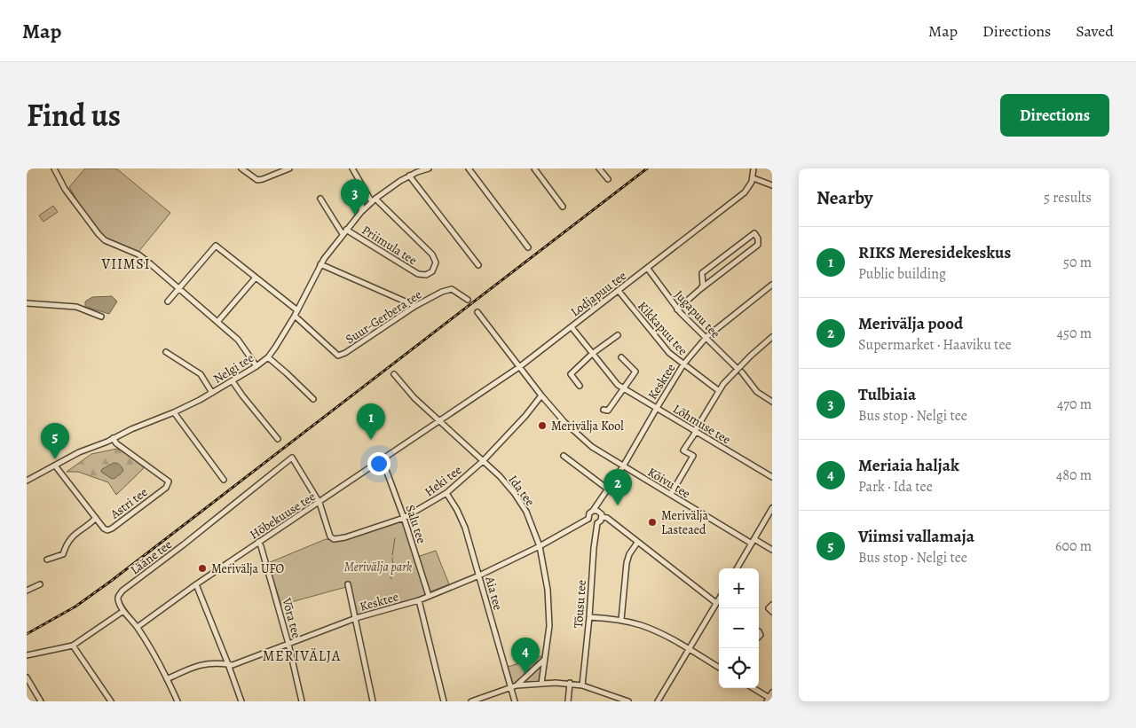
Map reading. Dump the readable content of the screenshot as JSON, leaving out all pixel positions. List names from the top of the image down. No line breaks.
{"streets":{"street":["Priimula tee","Lodjapuu tee","Jugapuu tee","Suur-Gerbera tee","Kikkapuu tee","Nelgi tee","Kesktee","Lõhmuse tee","Heki tee","Kõivu tee","Ida tee","Astri tee","Hõbekuuse tee","Salu tee","Lääne tee","Aia tee","Tõusu tee","Võra tee"]},"crossings":[["Priimula tee","Nelgi tee"],["Lodjapuu tee","Jugapuu tee"],["Lodjapuu tee","Kikkapuu tee"],["Lodjapuu tee","Lõhmuse tee"],["Lodjapuu tee","Kõivu tee"],["Lodjapuu tee","Ida tee"],["Lodjapuu tee","Hõbekuuse tee"],["Jugapuu tee","Kesktee"],["Suur-Gerbera tee","Nelgi tee"],["Kikkapuu tee","Kesktee"],["Nelgi tee","Astri tee"],["Kesktee","Lõhmuse tee"],["Kesktee","Kõivu tee"],["Kesktee","Ida tee"],["Kesktee","Salu tee"],["Kesktee","Aia tee"],["Kesktee","Tõusu tee"],["Kesktee","Võra tee"],["Heki tee","Kõivu tee"],["Heki tee","Ida tee"],["Heki tee","Hõbekuuse tee"],["Heki tee","Salu tee"],["Heki tee","Lääne tee"],["Heki tee","Aia tee"],["Ida tee","Hõbekuuse tee"],["Hõbekuuse tee","Salu tee"],["Hõbekuuse tee","Lääne tee"],["Hõbekuuse tee","Võra tee"]],"districts":["VIIMSI","MERIVÄLJA"],"parks":["Merivälja park"],"places":["Merivälja Kool","Merivälja Lasteaed","Merivälja UFO"],"page":{"header":"Map","nav":["Map","Directions","Saved"],"title":"Find us","buttons":"Directions","heading":["Nearby","5 results"],"pins":["3","1","5","2","4"],"list":[{"mark":"1","name":"RIKS Meresidekeskus","note":"Public building","value":"50 m"},{"mark":"2","name":"Merivälja pood","note":"Supermarket · Haaviku tee","value":"450 m"},{"mark":"3","name":"Tulbiaia","note":"Bus stop · Nelgi tee","value":"470 m"},{"mark":"4","name":"Meriaia haljak","note":"Park · Ida tee","value":"480 m"},{"mark":"5","name":"Viimsi vallamaja","note":"Bus stop · Nelgi tee","value":"600 m"}],"map_buttons":["+","−"]}}
